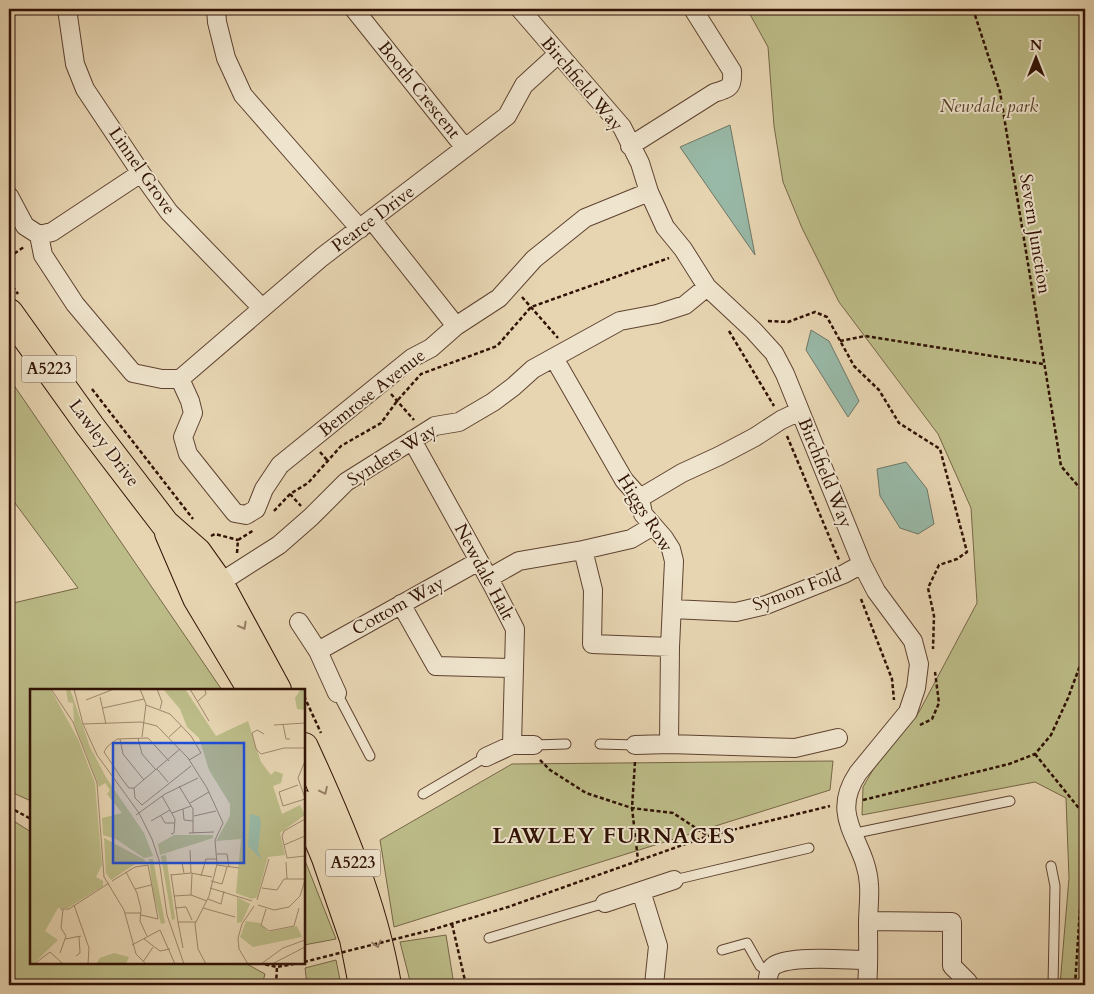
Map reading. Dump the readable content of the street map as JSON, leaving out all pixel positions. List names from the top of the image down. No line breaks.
{"streets":{"main road":["A5223","Lawley Drive"],"street":["Birchfield Way","Booth Crescent","Linnel Grove","Pearce Drive","Bemrose Avenue","Synders Way","Higgs Row","Newdale Halt","Symon Fold","Cottom Way"],"path":["Severn Junction"]},"crossings":[["Birchfield Way","Pearce Drive"],["Birchfield Way","Bemrose Avenue"],["Birchfield Way","Synders Way"],["Birchfield Way","Symon Fold"],["Booth Crescent","Pearce Drive"],["Linnel Grove","Pearce Drive"],["Pearce Drive","Bemrose Avenue"],["Lawley Drive","Synders Way"],["Synders Way","Higgs Row"],["Synders Way","Newdale Halt"],["Higgs Row","Symon Fold"],["Newdale Halt","Cottom Way"]],"districts":["LAWLEY FURNACES"],"parks":["Newdale park"],"north":"top"}
